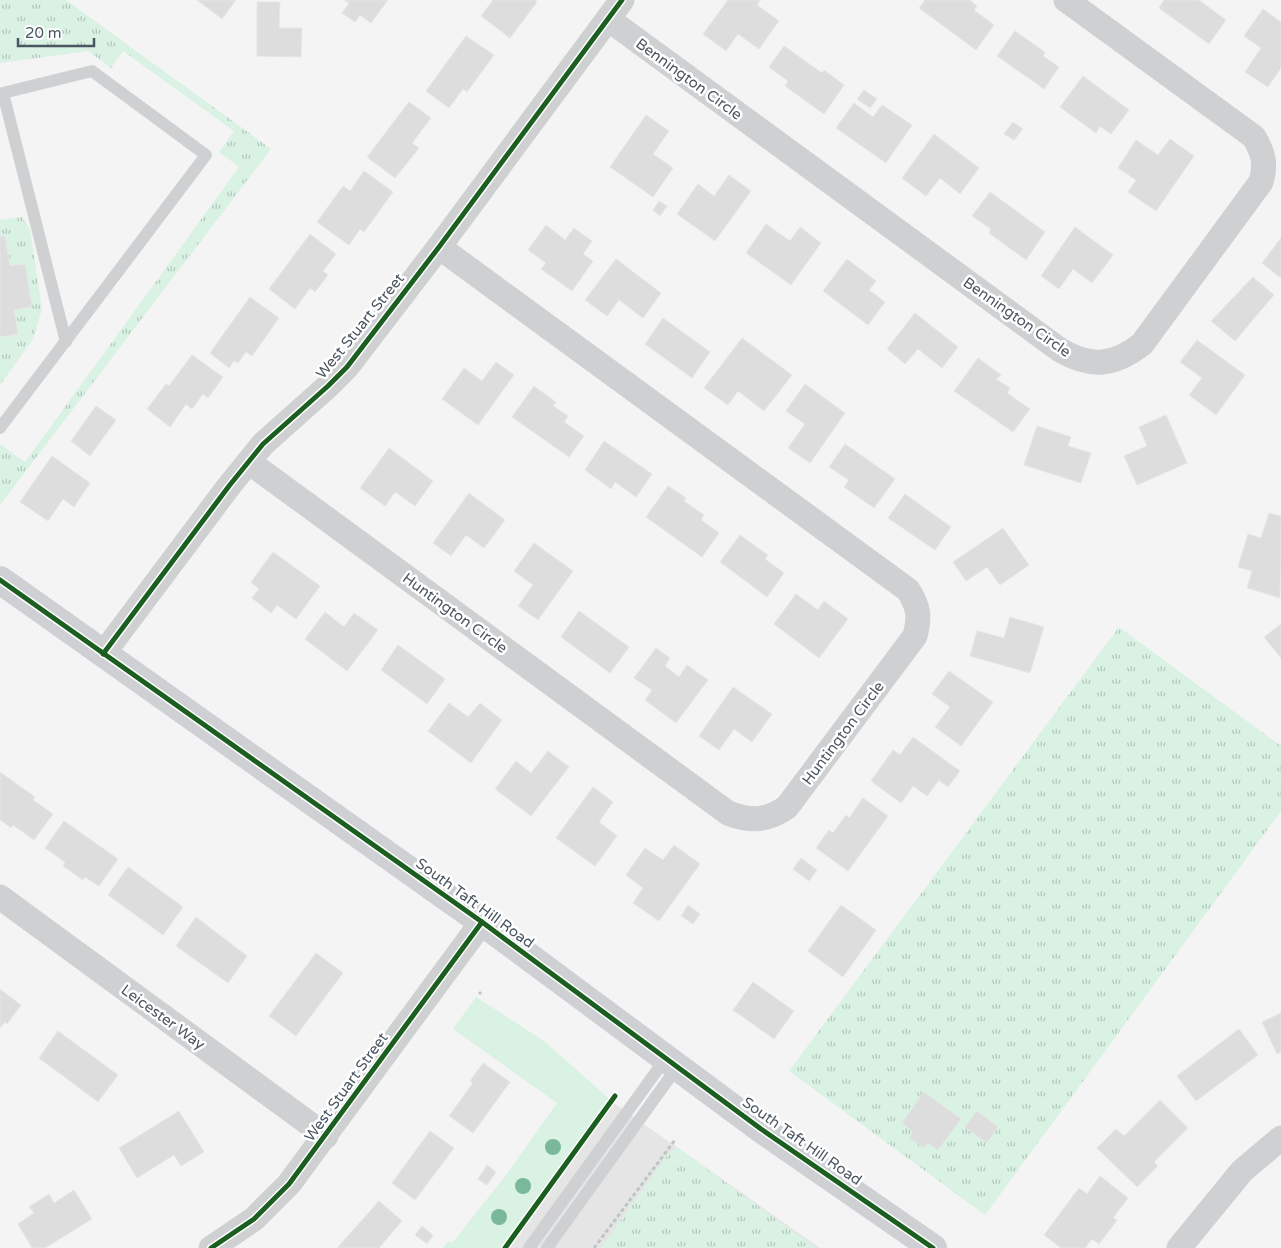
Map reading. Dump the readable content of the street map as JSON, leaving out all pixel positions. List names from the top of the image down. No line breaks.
{"streets":{"main road":["South Taft Hill Road"],"street":["Bennington Circle","West Stuart Street","Huntington Circle","Leicester Way"]},"crossings":[["Bennington Circle","West Stuart Street"],["West Stuart Street","Huntington Circle"],["West Stuart Street","South Taft Hill Road"],["West Stuart Street","Leicester Way"]],"scale_bar":"20 m"}
